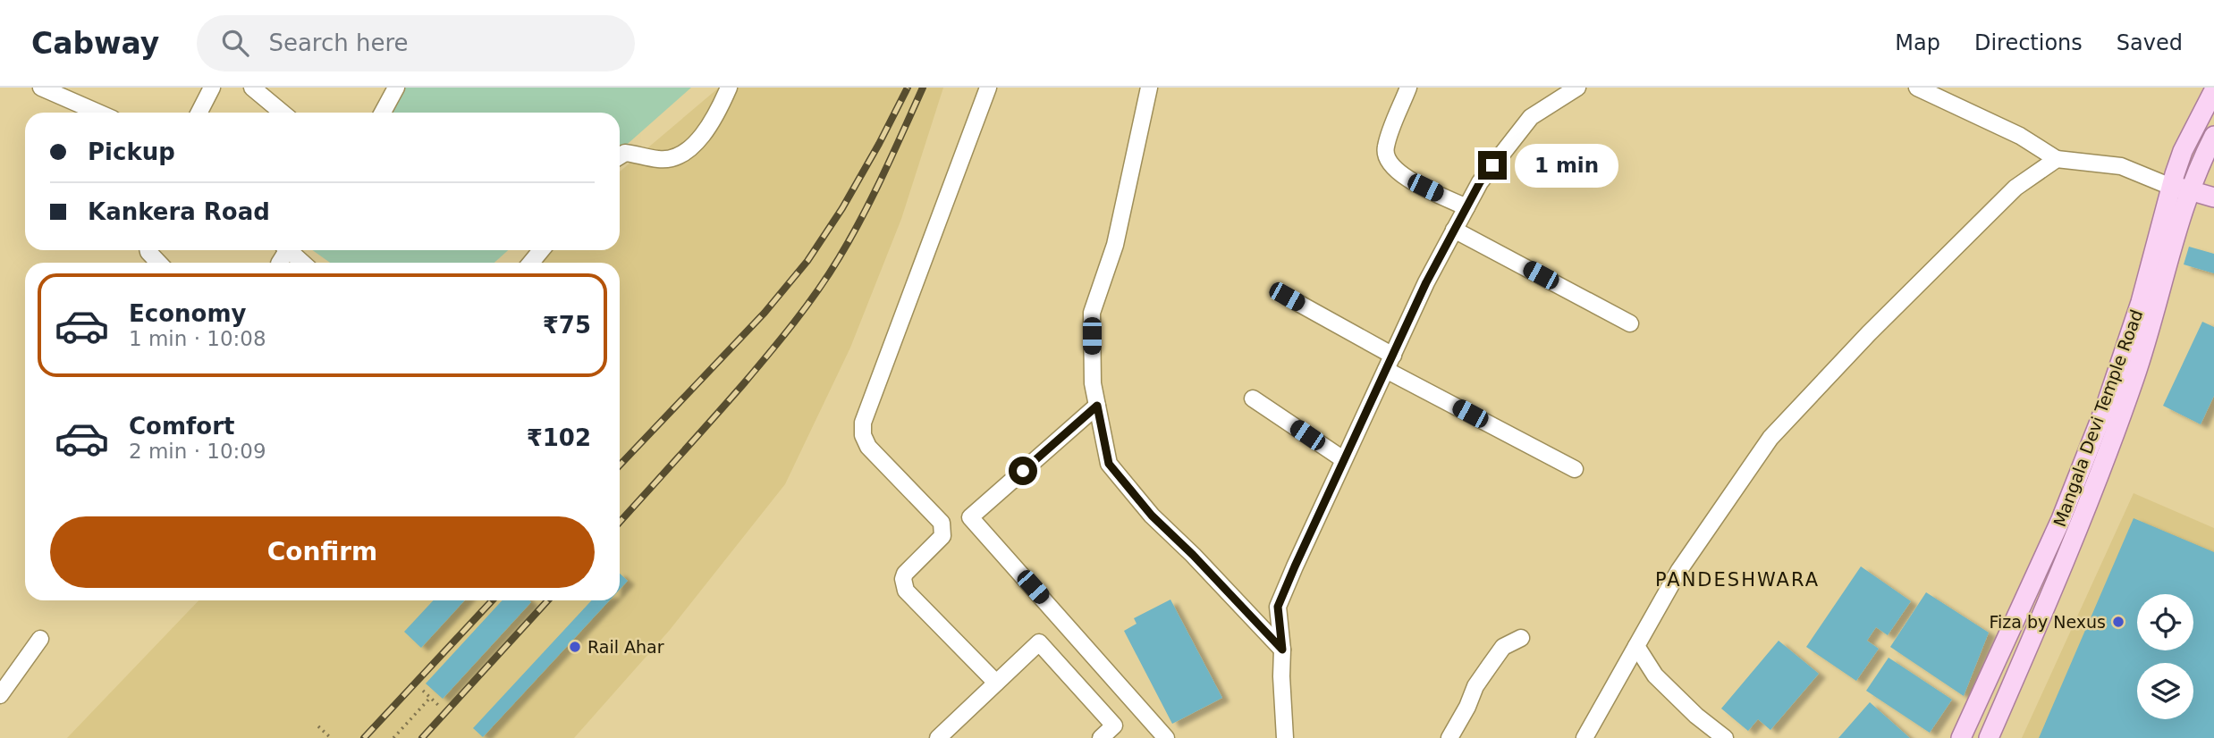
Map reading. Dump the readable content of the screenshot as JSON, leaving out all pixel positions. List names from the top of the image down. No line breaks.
{"streets":{"main road":["Mangala Devi Temple Road"]},"districts":["PANDESHWARA"],"places":["Fiza by Nexus","Rail Ahar"],"page":{"header":"Cabway","search":"Search here","nav":["Map","Directions","Saved"],"banner":["Pickup","Kankera Road"],"bubble":"1 min","list":[{"name":"Economy","note":"1 min · 10:08","value":"₹75"},{"name":"Comfort","note":"2 min · 10:09","value":"₹102"}],"buttons":"Confirm"}}
